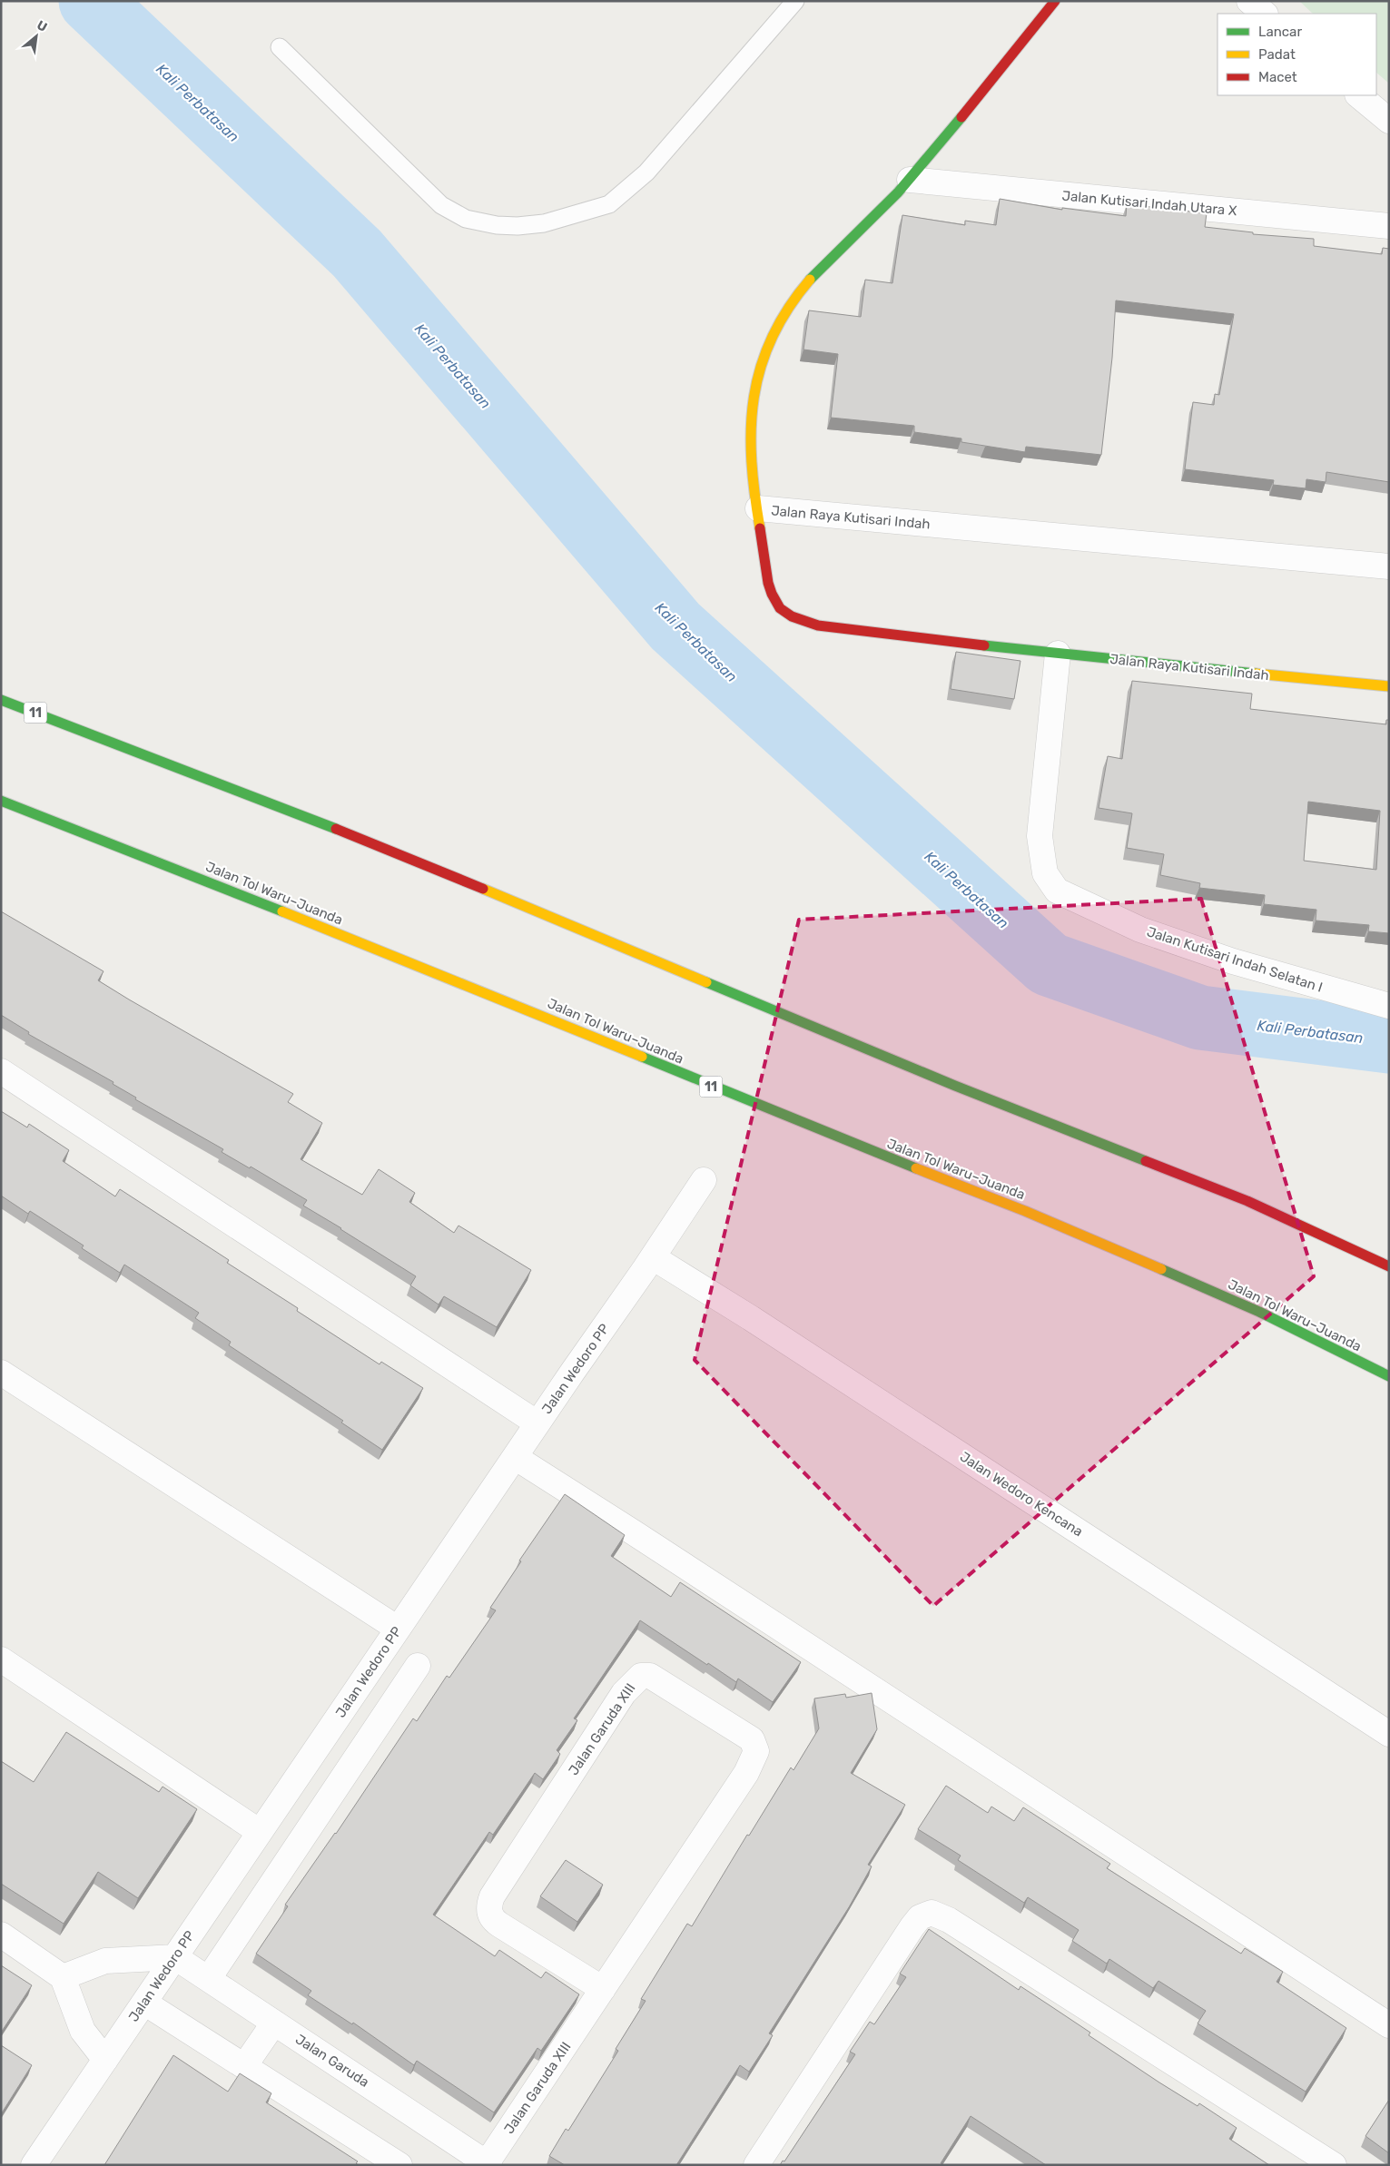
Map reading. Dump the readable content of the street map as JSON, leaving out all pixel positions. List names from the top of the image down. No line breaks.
{"streets":{"main road":["Jalan Raya Kutisari Indah","11","Jalan Tol Waru–Juanda"],"street":["Jalan Kutisari Indah Utara X","Jalan Kutisari Indah Selatan I","Jalan Wedoro PP","Jalan Wedoro Kencana","Jalan Garuda XIII","Jalan Garuda"]},"crossings":[["Jalan Raya Kutisari Indah","Jalan Kutisari Indah Selatan I"],["Jalan Wedoro PP","Jalan Wedoro Kencana"],["Jalan Wedoro PP","Jalan Garuda"],["Jalan Garuda XIII","Jalan Garuda"]],"water":["Kali Perbatasan"],"legend":["Lancar","Padat","Macet"],"north":"top right"}
